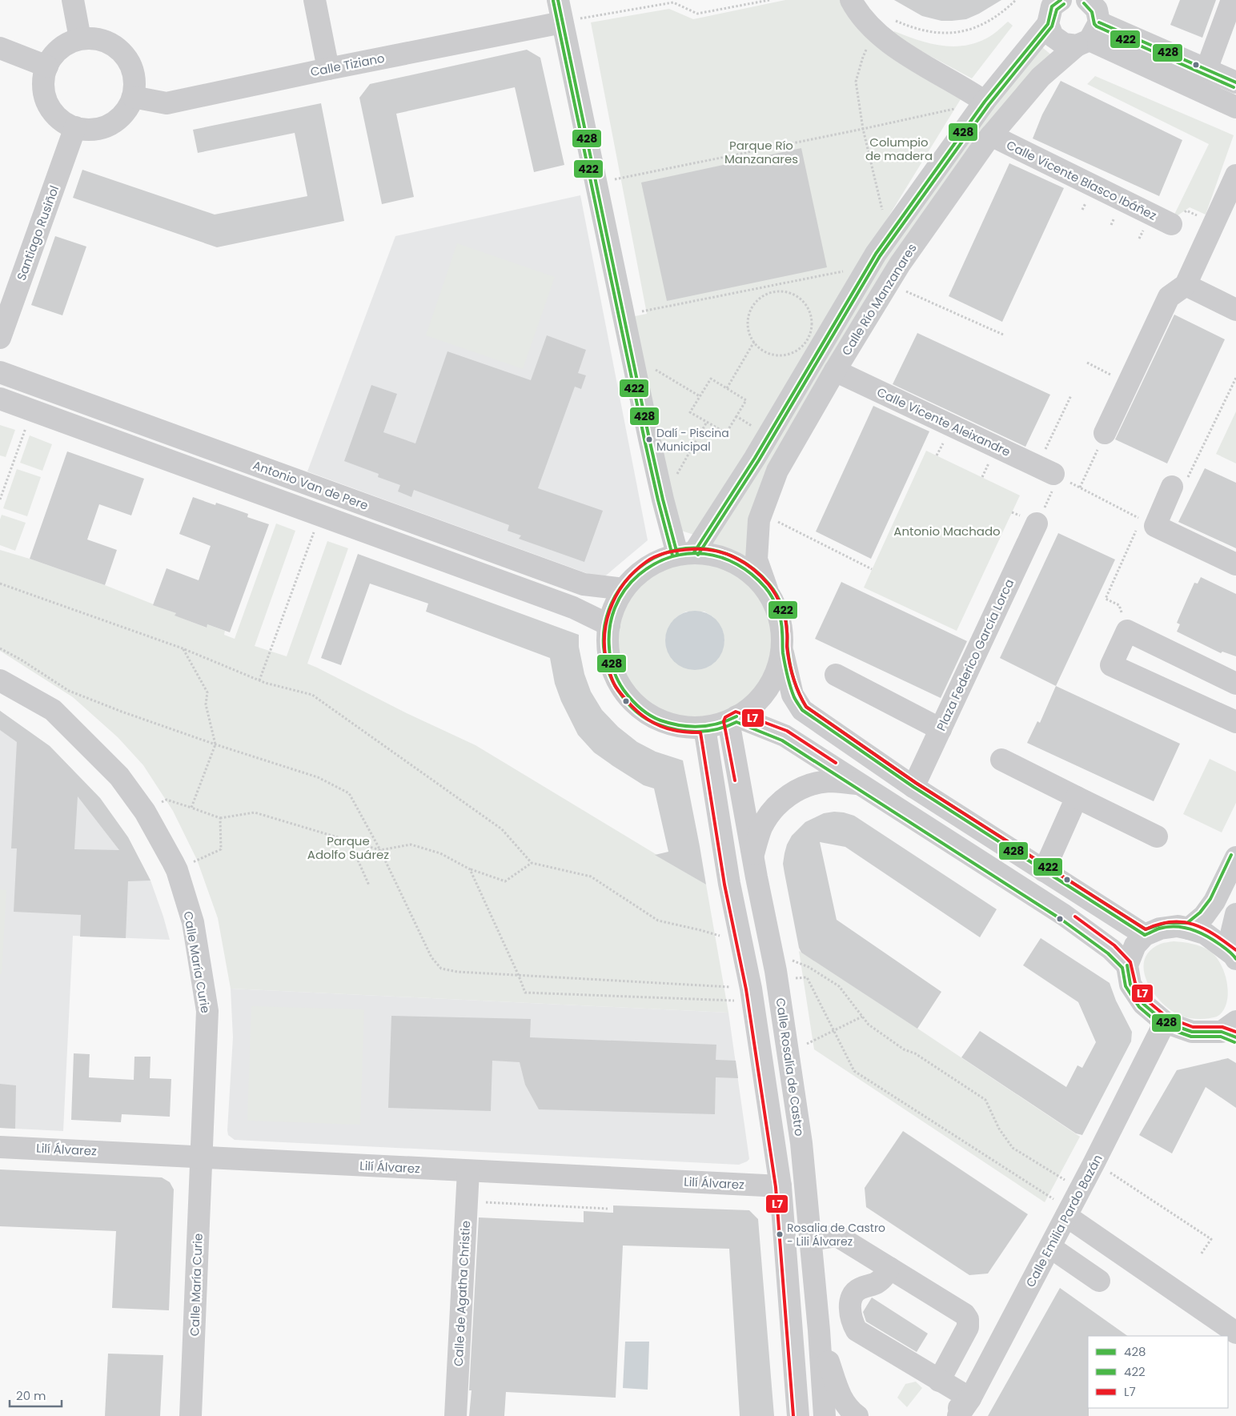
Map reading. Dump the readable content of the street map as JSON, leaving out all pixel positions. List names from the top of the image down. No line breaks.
{"streets":{"street":["Calle Tiziano","Calle Vicente Blasco Ibáñez","Santiago Rusiñol","Calle Río Manzanares","Calle Vicente Aleixandre","Antonio Van de Pere","Plaza Federico García Lorca","Calle María Curie","Calle Rosalía de Castro","Lilí Álvarez","Calle Emilia Pardo Bazán","Calle de Agatha Christie"]},"crossings":[["Calle Tiziano","Santiago Rusiñol"],["Calle Vicente Blasco Ibáñez","Calle Río Manzanares"],["Calle Río Manzanares","Calle Vicente Aleixandre"],["Calle María Curie","Lilí Álvarez"],["Lilí Álvarez","Calle de Agatha Christie"]],"parks":["Columpio de madera","Parque Río Manzanares","Antonio Machado","Parque Adolfo Suárez"],"places":["Dalí - Piscina Municipal","Rosalia de Castro - Lili Álvarez"],"lines":["transit line 428","transit line 422","transit line L7"],"legend":["428","422","L7"],"scale_bar":"20 m"}
